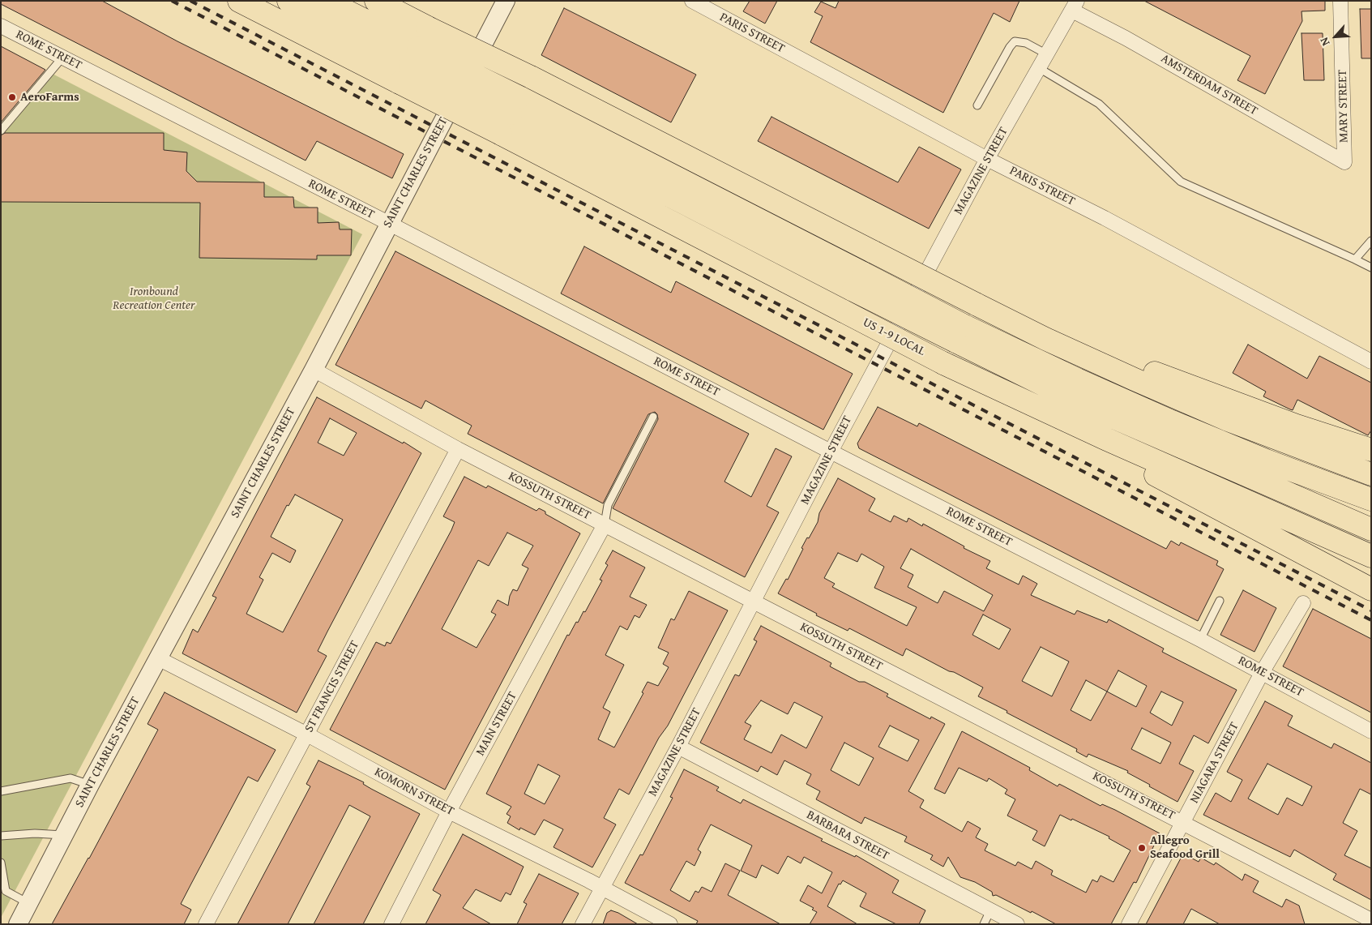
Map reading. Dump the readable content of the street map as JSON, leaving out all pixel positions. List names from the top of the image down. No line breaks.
{"streets":{"highway":["US 1-9 LOCAL"],"street":["PARIS STREET","ROME STREET","AMSTERDAM STREET","MARY STREET","MAGAZINE STREET","SAINT CHARLES STREET","KOSSUTH STREET","ST FRANCIS STREET","MAIN STREET","NIAGARA STREET","KOMORN STREET","BARBARA STREET"]},"crossings":[["PARIS STREET","MAGAZINE STREET"],["ROME STREET","MAGAZINE STREET"],["ROME STREET","SAINT CHARLES STREET"],["ROME STREET","NIAGARA STREET"],["AMSTERDAM STREET","MARY STREET"],["AMSTERDAM STREET","MAGAZINE STREET"],["MAGAZINE STREET","KOSSUTH STREET"],["MAGAZINE STREET","KOMORN STREET"],["MAGAZINE STREET","BARBARA STREET"],["SAINT CHARLES STREET","KOSSUTH STREET"],["SAINT CHARLES STREET","KOMORN STREET"],["KOSSUTH STREET","ST FRANCIS STREET"],["KOSSUTH STREET","MAIN STREET"],["KOSSUTH STREET","NIAGARA STREET"],["ST FRANCIS STREET","KOMORN STREET"],["MAIN STREET","KOMORN STREET"]],"parks":["Ironbound Recreation Center"],"places":["AeroFarms","Allegro Seafood Grill"],"north":"bottom left"}
